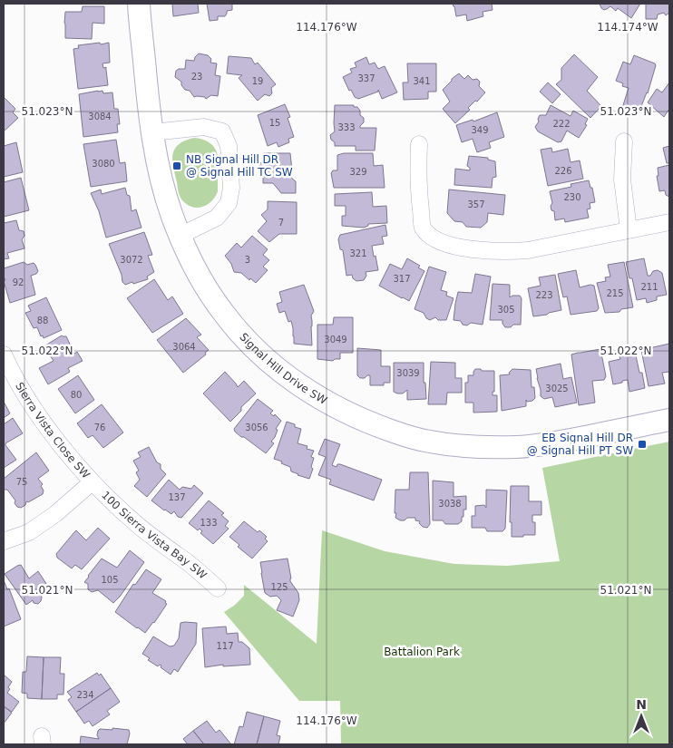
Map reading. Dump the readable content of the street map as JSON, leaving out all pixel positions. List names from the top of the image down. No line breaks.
{"streets":{"street":["Signal Hill Drive SW","Sierra Vista Close SW","100 Sierra Vista Bay SW"]},"crossings":[["Sierra Vista Close SW","100 Sierra Vista Bay SW"]],"parks":["Battalion Park"],"places":{"transit":["NB Signal Hill DR @ Signal Hill TC SW","EB Signal Hill DR @ Signal Hill PT SW"]},"house_numbers":["23","337","19","341","3084","15","222","333","349","3080","226","329","230","357","7","321","3072","3","317","92","211","215","223","305","88","3049","3064","3039","3025","80","76","3056","75","137","3038","133","105","125","117","234"],"north":"top","coordinates":["114.176°W","114.174°W","51.023°N","51.022°N","51.021°N"]}
